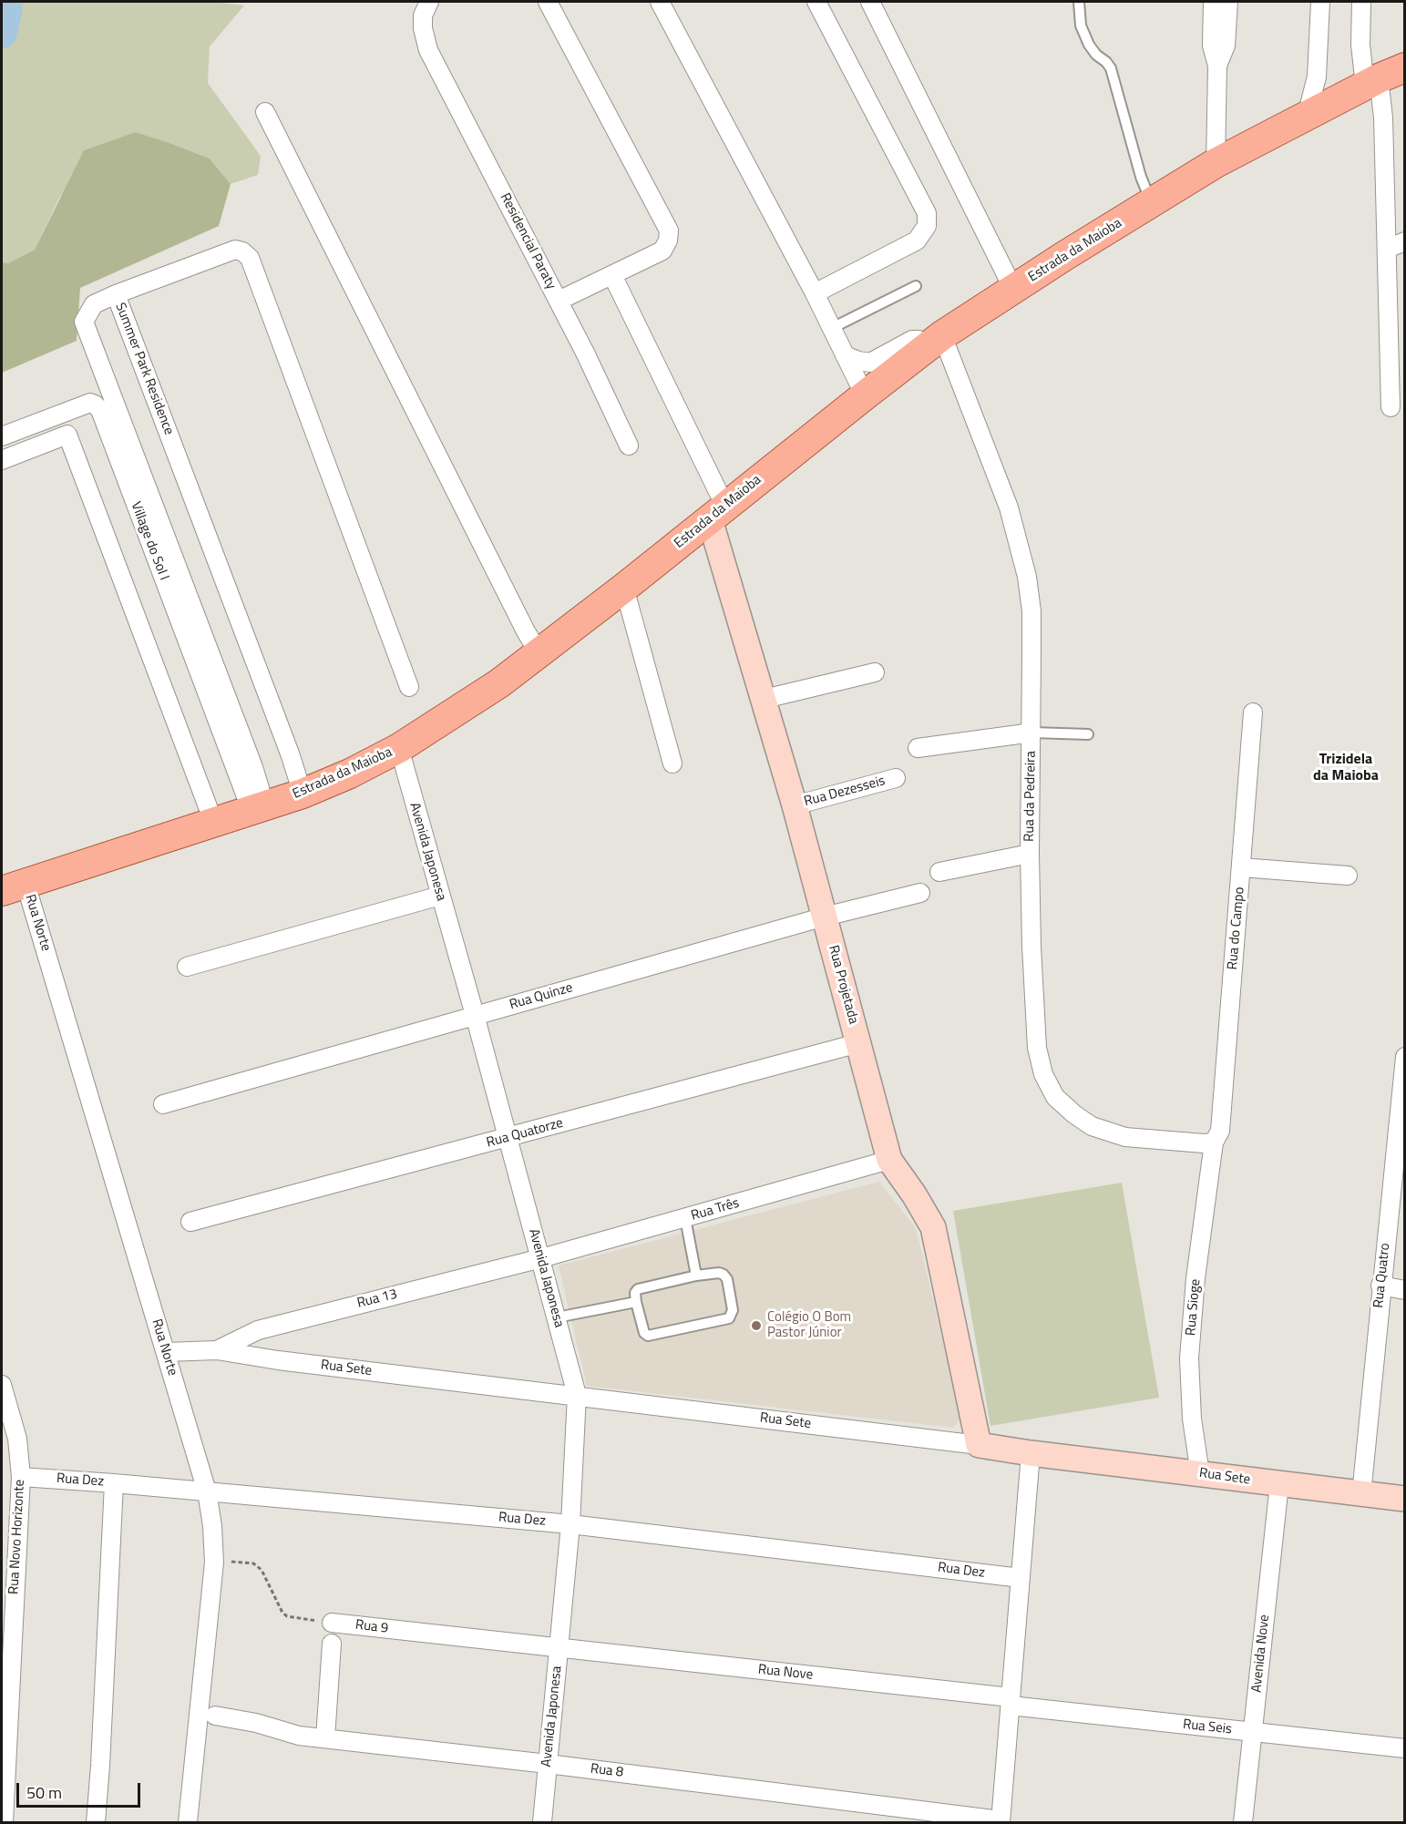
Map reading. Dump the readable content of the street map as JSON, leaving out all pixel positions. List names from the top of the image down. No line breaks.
{"streets":{"main road":["Estrada da Maioba"],"street":["Residencial Paraty","Summer Park Residence","Village do Sol I","Rua Dezesseis","Rua da Pedreira","Avenida Japonesa","Rua Norte","Rua do Campo","Rua Projetada","Rua Quinze","Rua Quatorze","Rua Três","Rua Quatro","Rua 13","Rua Sioge","Rua Sete","Rua Dez","Rua Novo Horizonte","Rua 9","Avenida Nove","Rua Nove","Rua Seis","Rua 8"]},"crossings":[["Estrada da Maioba","Summer Park Residence"],["Estrada da Maioba","Village do Sol I"],["Estrada da Maioba","Rua da Pedreira"],["Estrada da Maioba","Avenida Japonesa"],["Estrada da Maioba","Rua Norte"],["Estrada da Maioba","Rua Projetada"],["Rua Dezesseis","Rua Projetada"],["Rua da Pedreira","Rua do Campo"],["Rua da Pedreira","Rua Sioge"],["Avenida Japonesa","Rua Quinze"],["Avenida Japonesa","Rua Quatorze"],["Avenida Japonesa","Rua Três"],["Avenida Japonesa","Rua 13"],["Avenida Japonesa","Rua Sete"],["Avenida Japonesa","Rua Dez"],["Avenida Japonesa","Rua 9"],["Avenida Japonesa","Rua Nove"],["Avenida Japonesa","Rua 8"],["Rua Norte","Rua Sete"],["Rua Norte","Rua Dez"],["Rua do Campo","Rua Sioge"],["Rua Projetada","Rua Quinze"],["Rua Projetada","Rua Quatorze"],["Rua Projetada","Rua Três"],["Rua Projetada","Rua Sete"],["Rua Três","Rua 13"],["Rua Quatro","Rua Sete"],["Rua 13","Rua Sete"],["Rua Sioge","Rua Sete"],["Rua Sete","Avenida Nove"],["Rua Dez","Rua Novo Horizonte"],["Rua 9","Rua Nove"],["Avenida Nove","Rua Seis"],["Rua Nove","Rua Seis"]],"districts":["Trizidela da Maioba"],"places":["Colégio O Bom Pastor Júnior"],"scale_bar":"50 m"}
